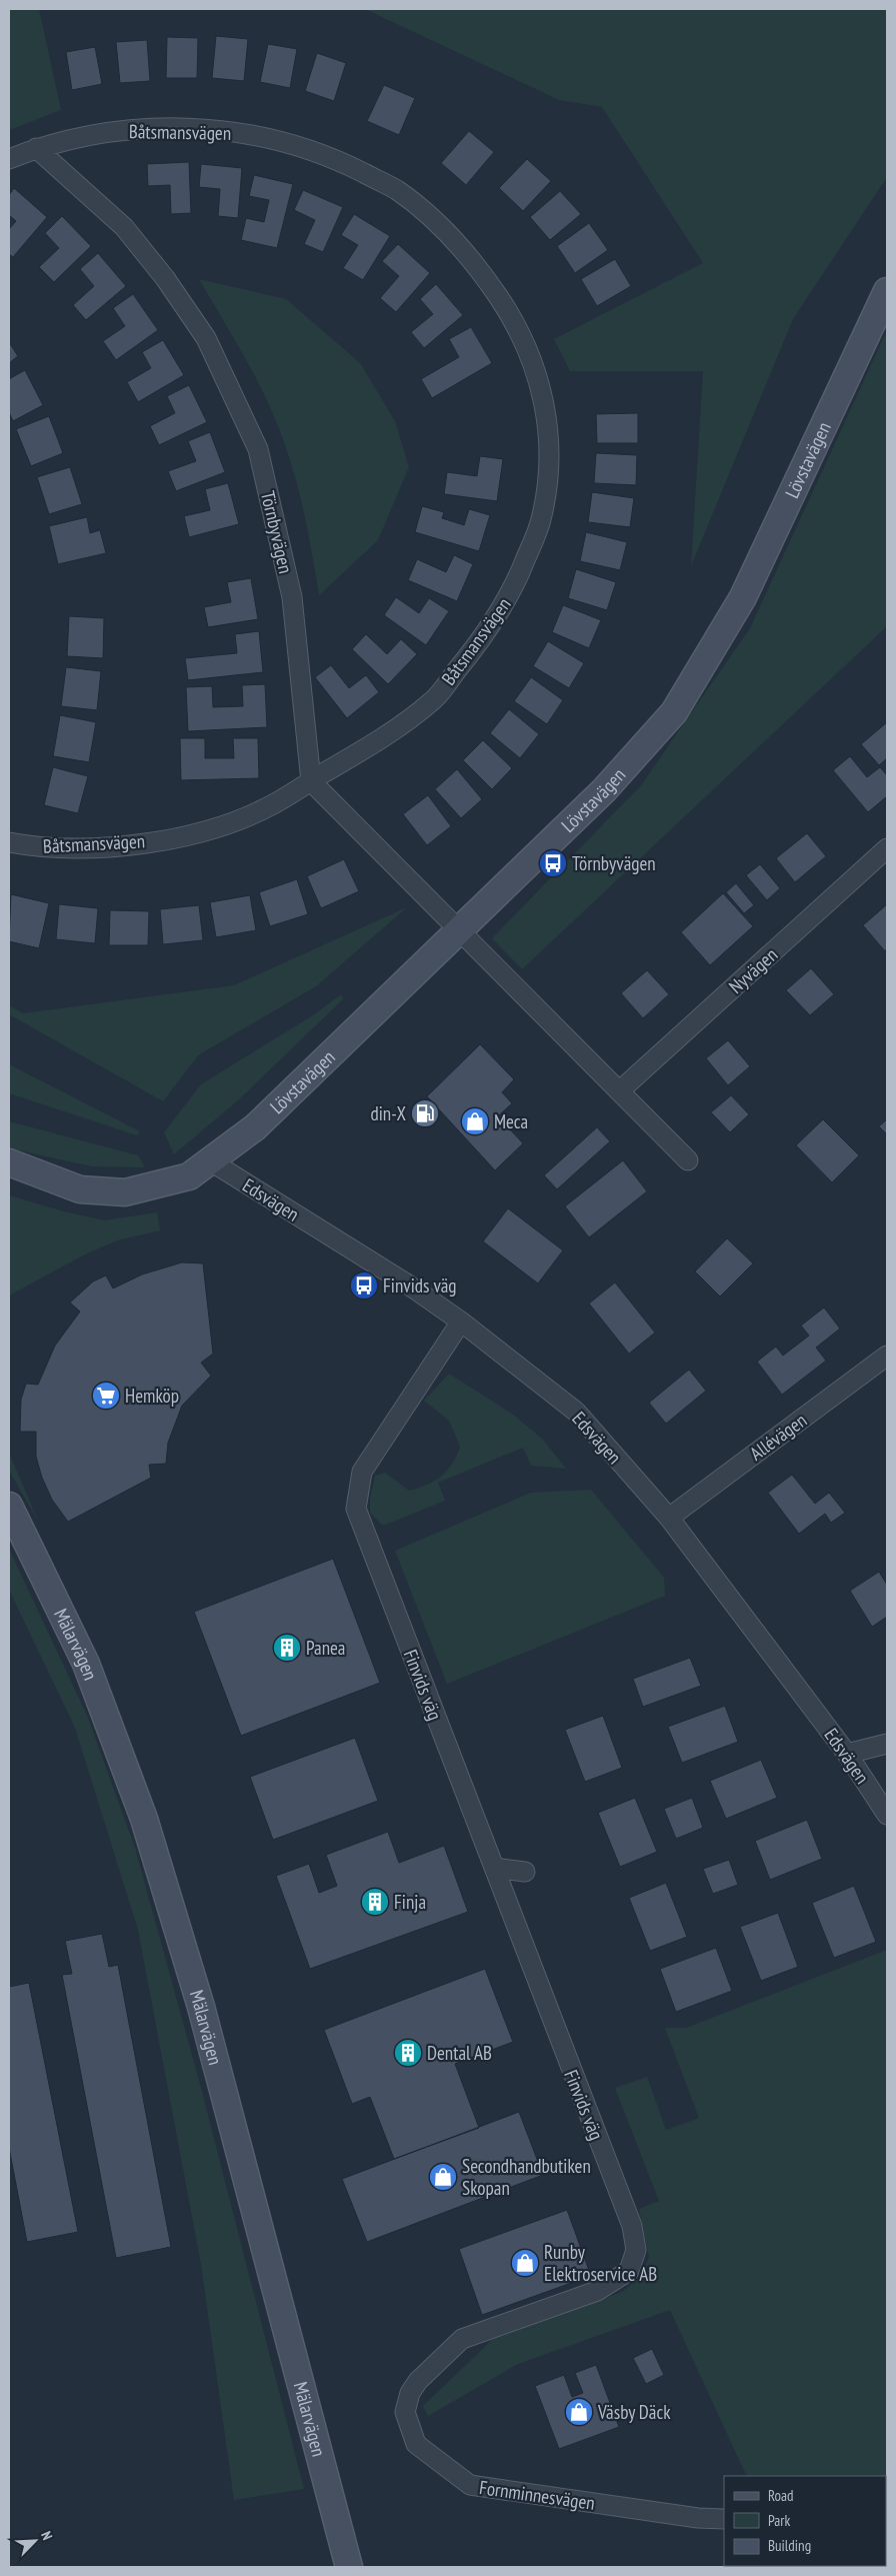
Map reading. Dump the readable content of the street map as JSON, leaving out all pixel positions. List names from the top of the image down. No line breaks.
{"streets":{"street":["Båtsmansvägen","Lövstavägen","Törnbyvägen","Nyvägen","Edsvägen","Allévägen","Mälarvägen","Finvids väg","Fornminnesvägen"]},"crossings":[["Båtsmansvägen","Törnbyvägen"],["Lövstavägen","Edsvägen"],["Edsvägen","Allévägen"],["Edsvägen","Finvids väg"],["Finvids väg","Fornminnesvägen"]],"places":{"bus stop":["Törnbyvägen","Finvids väg"],"fuel station":["din-X"],"shop":["Meca","Secondhandbutiken Skopan","Runby Elektroservice AB","Väsby Däck"],"supermarket":["Hemköp"],"building":["Panea","Finja","Dental AB"]},"legend":["Road","Park","Building"],"north":"top right"}
